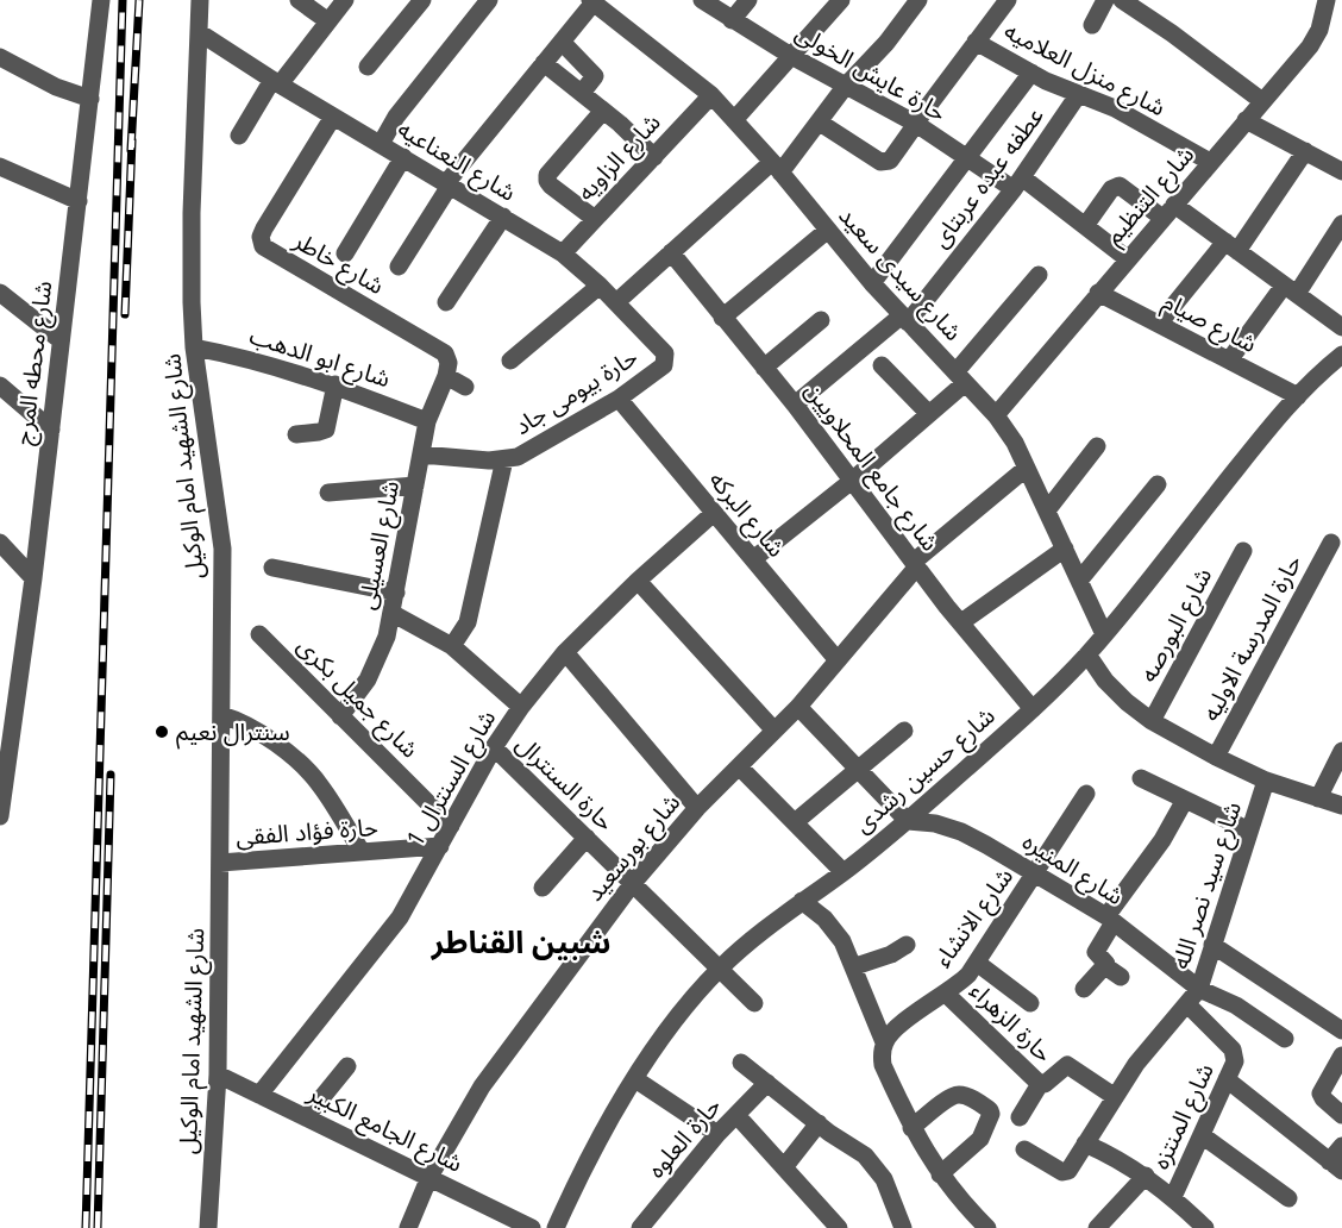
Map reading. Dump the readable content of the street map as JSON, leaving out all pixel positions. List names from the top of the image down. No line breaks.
{"streets":{"street":["شارع منزل العلاميه","حارة عايش الخولى","شارع الزاويه","شارع النعناعيه","عطفه عبده عربتاى","شارع التنظيم","شارع خاطر","شارع سيدى سعيد","شارع صيام","شارع ابو الدهب","شارع محطه المرج","حارة بيومى جاد","شارع الشهيد امام الوكيل","شارع جامع المحلاويين","شارع البركه","شارع العسيلى","شارع البورصه","حارة المدرسة الاوليه","شارع جميل بكرى","شارع حسين رشدى","شارع السنترال 1","حارة السنترال","حارة فؤاد الفقى","شارع بورسعيد","شارع المنيره","شارع سيد نصر الله","شارع الانشاء","حارة الزهراء","شارع المنتزه","شارع الجامع الكبير","حارة العلوه"]},"crossings":[["شارع منزل العلاميه","عطفه عبده عربتاى"],["شارع منزل العلاميه","شارع التنظيم"],["حارة عايش الخولى","عطفه عبده عربتاى"],["حارة عايش الخولى","شارع التنظيم"],["شارع الزاويه","شارع النعناعيه"],["شارع الزاويه","شارع سيدى سعيد"],["شارع النعناعيه","شارع خاطر"],["شارع النعناعيه","حارة بيومى جاد"],["شارع النعناعيه","شارع الشهيد امام الوكيل"],["عطفه عبده عربتاى","شارع سيدى سعيد"],["عطفه عبده عربتاى","شارع جامع المحلاويين"],["شارع التنظيم","شارع سيدى سعيد"],["شارع التنظيم","شارع صيام"],["شارع خاطر","شارع العسيلى"],["شارع سيدى سعيد","شارع حسين رشدى"],["شارع سيدى سعيد","شارع بورسعيد"],["شارع صيام","شارع حسين رشدى"],["شارع ابو الدهب","شارع الشهيد امام الوكيل"],["شارع ابو الدهب","شارع العسيلى"],["حارة بيومى جاد","شارع البركه"],["حارة بيومى جاد","شارع العسيلى"],["شارع الشهيد امام الوكيل","حارة فؤاد الفقى"],["شارع الشهيد امام الوكيل","شارع الجامع الكبير"],["شارع جامع المحلاويين","شارع حسين رشدى"],["شارع جامع المحلاويين","شارع بورسعيد"],["شارع البركه","شارع السنترال 1"],["شارع البركه","شارع بورسعيد"],["شارع العسيلى","شارع جميل بكرى"],["شارع جميل بكرى","شارع السنترال 1"],["شارع حسين رشدى","حارة السنترال"],["شارع حسين رشدى","شارع المنيره"],["شارع السنترال 1","حارة السنترال"],["شارع السنترال 1","حارة فؤاد الفقى"],["شارع السنترال 1","شارع الجامع الكبير"],["حارة السنترال","شارع بورسعيد"],["شارع بورسعيد","شارع الجامع الكبير"],["شارع المنيره","شارع سيد نصر الله"],["شارع المنيره","شارع الانشاء"],["شارع سيد نصر الله","حارة الزهراء"],["شارع سيد نصر الله","شارع المنتزه"],["شارع الانشاء","حارة الزهراء"]],"districts":["شبين القناطر"],"places":["سنترال نعيم"]}
